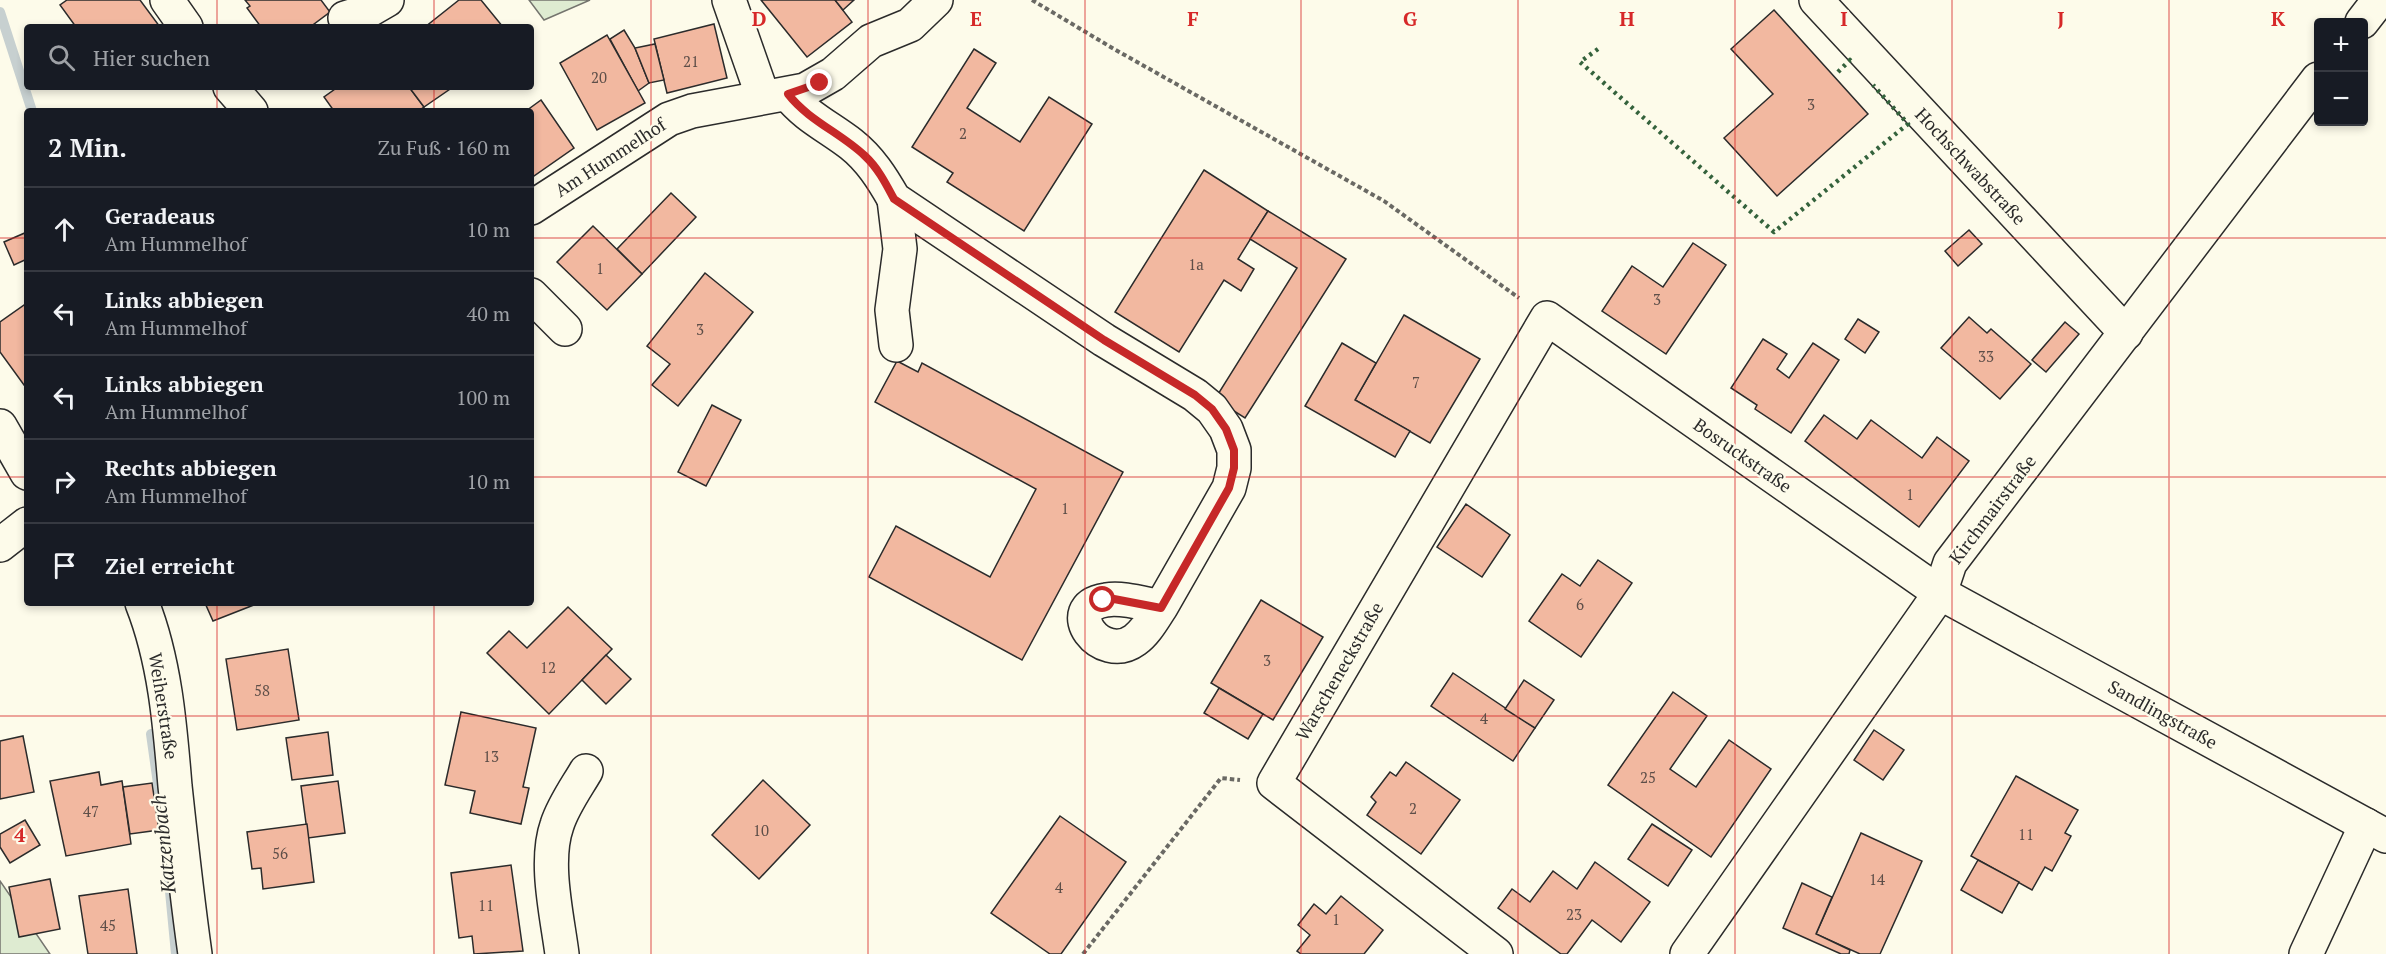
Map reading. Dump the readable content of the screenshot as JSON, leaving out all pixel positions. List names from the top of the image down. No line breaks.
{"streets":{"street":["Am Hummelhof","Hochschwabstraße","Bosruckstraße","Kirchmairstraße","Warscheneckstraße","Weiherstraße","Sandlingstraße"]},"crossings":[["Hochschwabstraße","Kirchmairstraße"],["Bosruckstraße","Kirchmairstraße"],["Bosruckstraße","Warscheneckstraße"],["Bosruckstraße","Sandlingstraße"],["Kirchmairstraße","Sandlingstraße"]],"water":["Katzenbach"],"house_numbers":["21","20","3","2","1a","1","3","3","33","7","1","1","6","3","12","58","4","13","25","2","47","10","11","56","14","4","11","23","1","45"],"page":{"map_buttons":["+","−"],"search":"Hier suchen","heading":["2 Min.","Zu Fuß · 160 m"],"list":[["Geradeaus","Am Hummelhof","10 m"],["Links abbiegen","Am Hummelhof","40 m"],["Links abbiegen","Am Hummelhof","100 m"],["Rechts abbiegen","Am Hummelhof","10 m"],"Ziel erreicht"]},"grid":{"columns":["D","E","F","G","H","I","J","K"],"rows":["4"]}}
